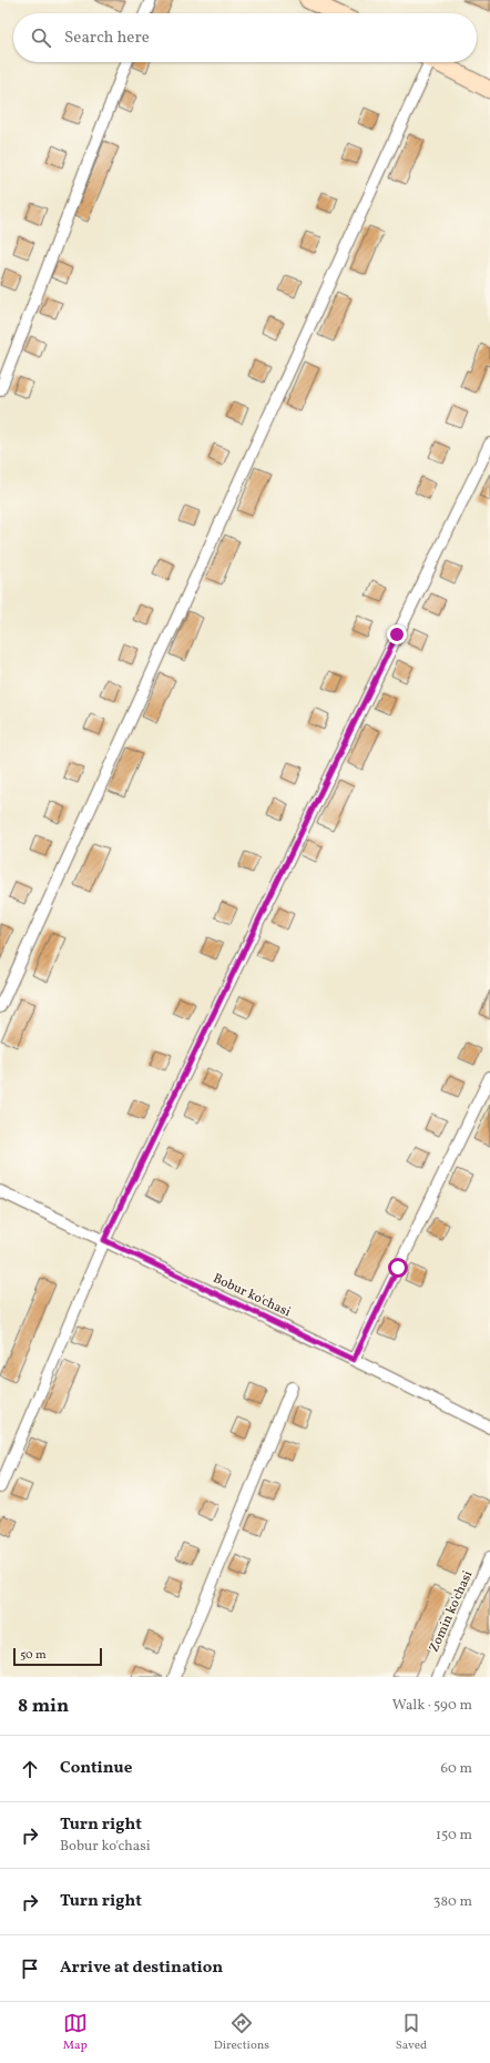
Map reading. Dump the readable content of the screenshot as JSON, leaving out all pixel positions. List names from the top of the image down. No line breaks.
{"streets":{"street":["Bobur ko'chasi","Zomin ko'chasi"]},"scale_bar":"50 m","page":{"search":"Search here","scale":"50 m","heading":["8 min","Walk · 590 m"],"list":[["Continue","60 m"],["Turn right","Bobur ko'chasi","150 m"],["Turn right","380 m"],"Arrive at destination"],"nav":["Map","Directions","Saved"]}}
